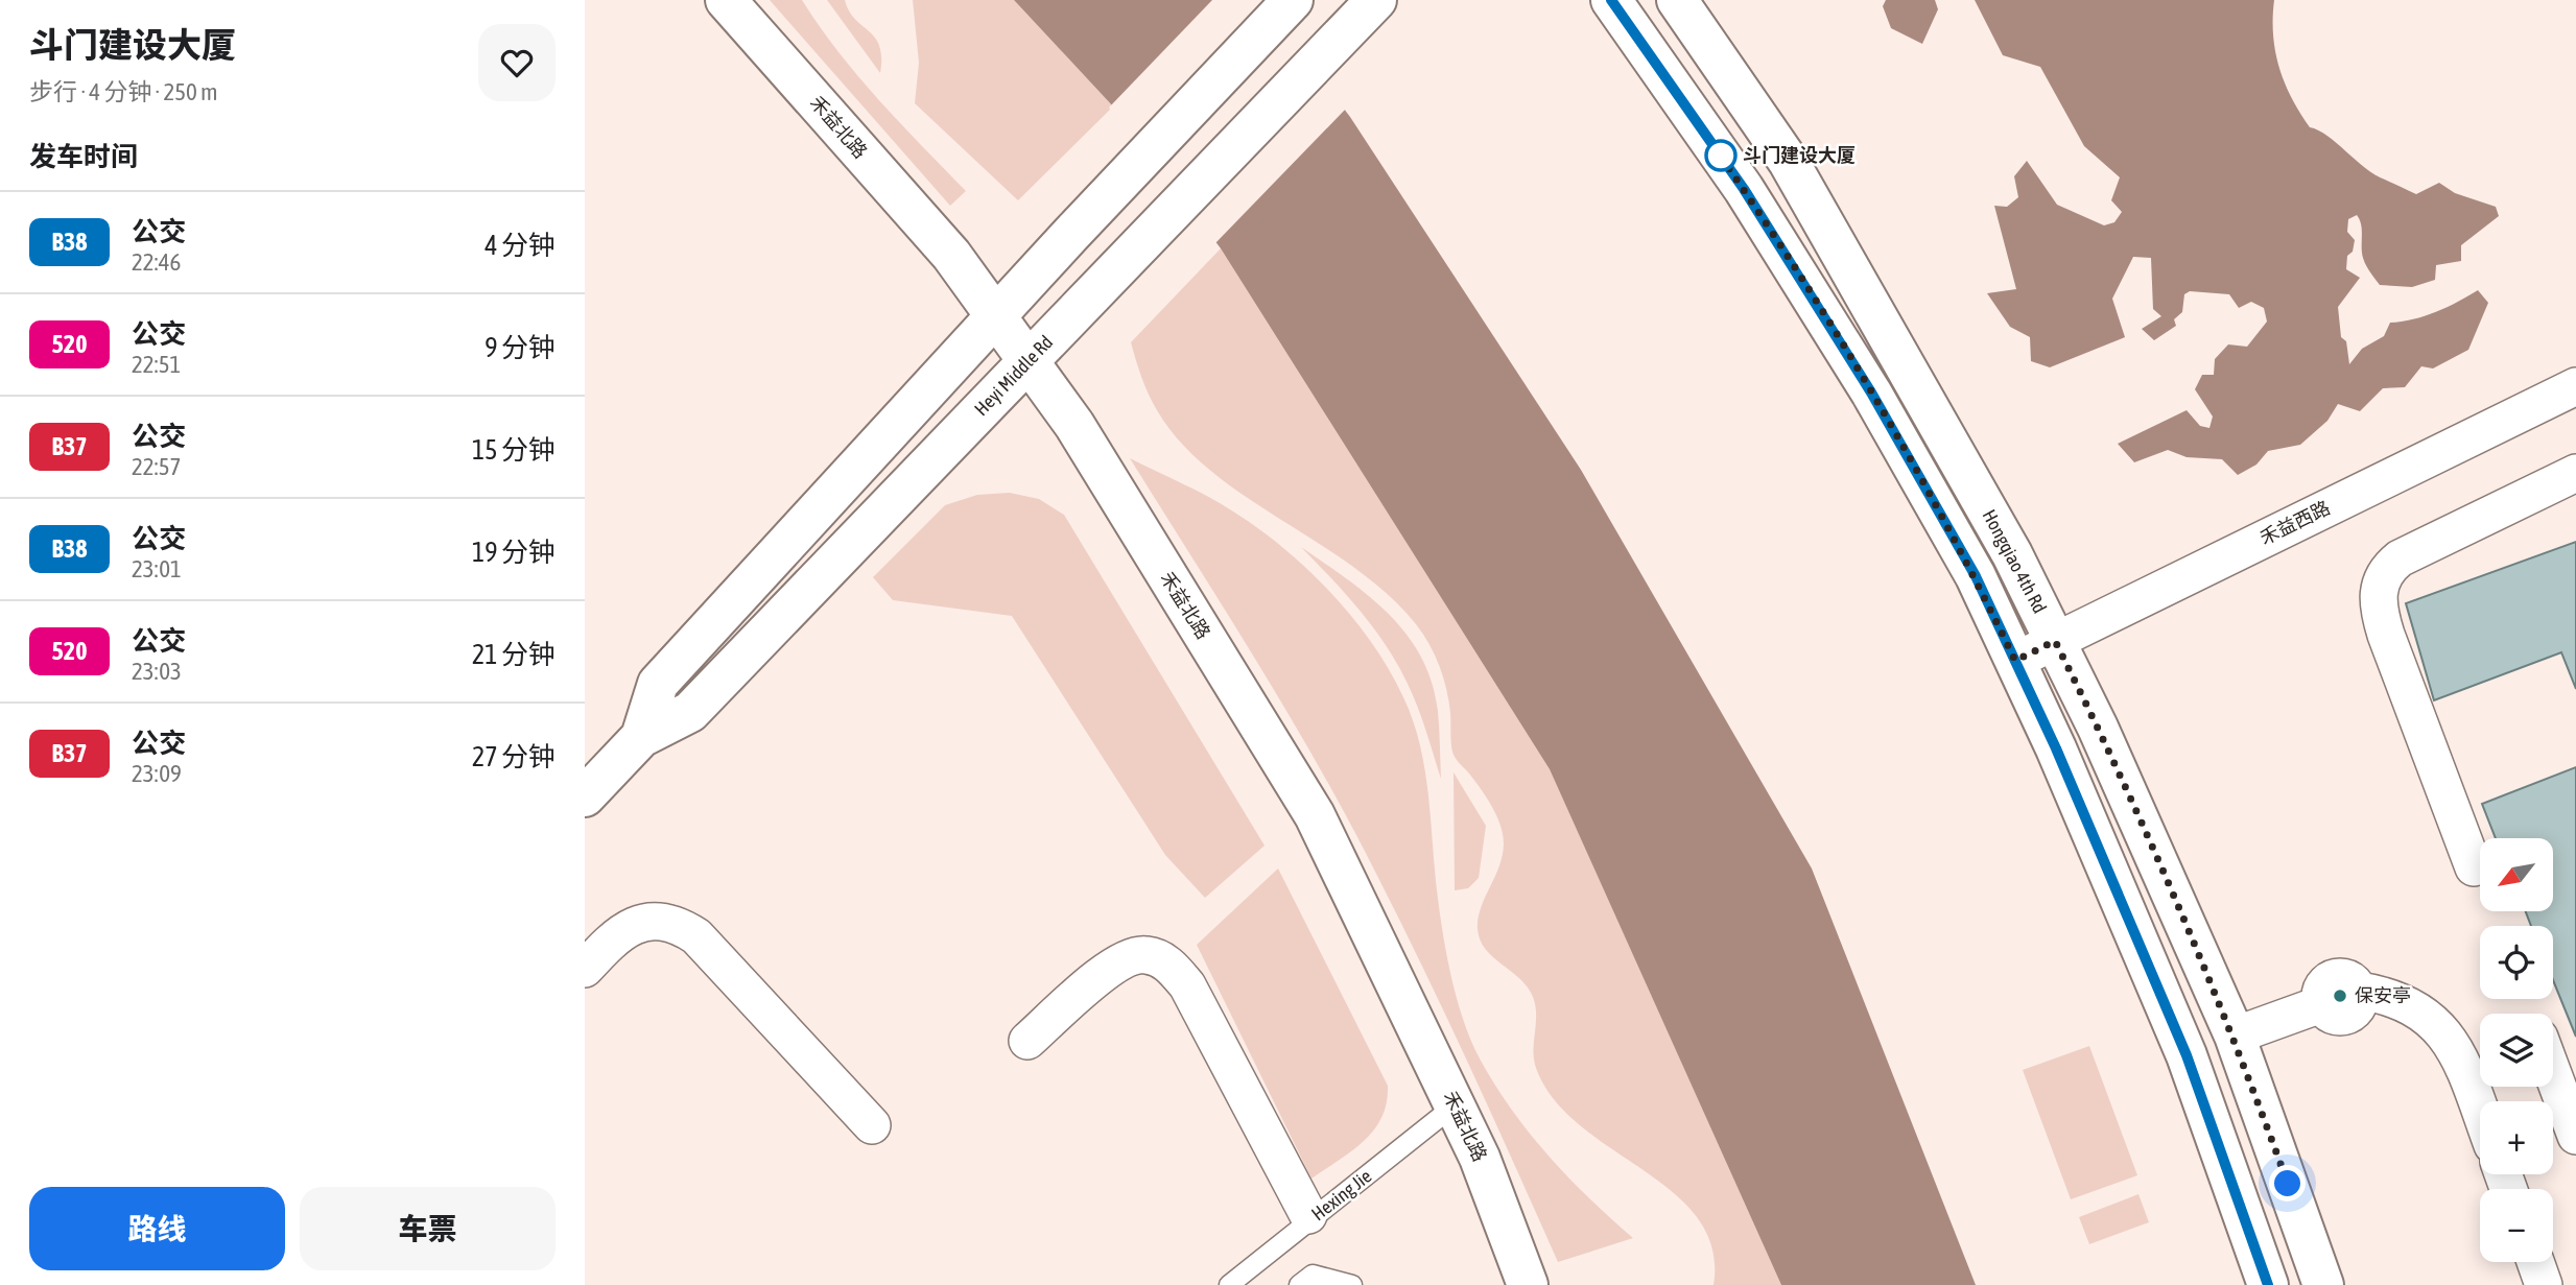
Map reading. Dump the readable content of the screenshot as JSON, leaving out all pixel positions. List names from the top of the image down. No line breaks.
{"streets":{"street":["禾益北路","Heyi Middle Rd","禾益西路","Hongqiao 4th Rd"],"lane":["Hexing Jie"]},"crossings":[["禾益北路","Heyi Middle Rd"],["禾益北路","Hexing Jie"],["禾益西路","Hongqiao 4th Rd"]],"places":["斗门建设大厦","保安亭"],"lines":["bus line B38"],"north":"bottom left","page":{"heading":[["斗门建设大厦","步行 · 4 分钟 · 250 m"],"发车时间"],"list":[{"mark":"B38","name":"公交","note":"22:46","value":"4 分钟"},{"mark":"520","name":"公交","note":"22:51","value":"9 分钟"},{"mark":"B37","name":"公交","note":"22:57","value":"15 分钟"},{"mark":"B38","name":"公交","note":"23:01","value":"19 分钟"},{"mark":"520","name":"公交","note":"23:03","value":"21 分钟"},{"mark":"B37","name":"公交","note":"23:09","value":"27 分钟"}],"map_buttons":["+","−"],"buttons":["路线","车票"]}}
